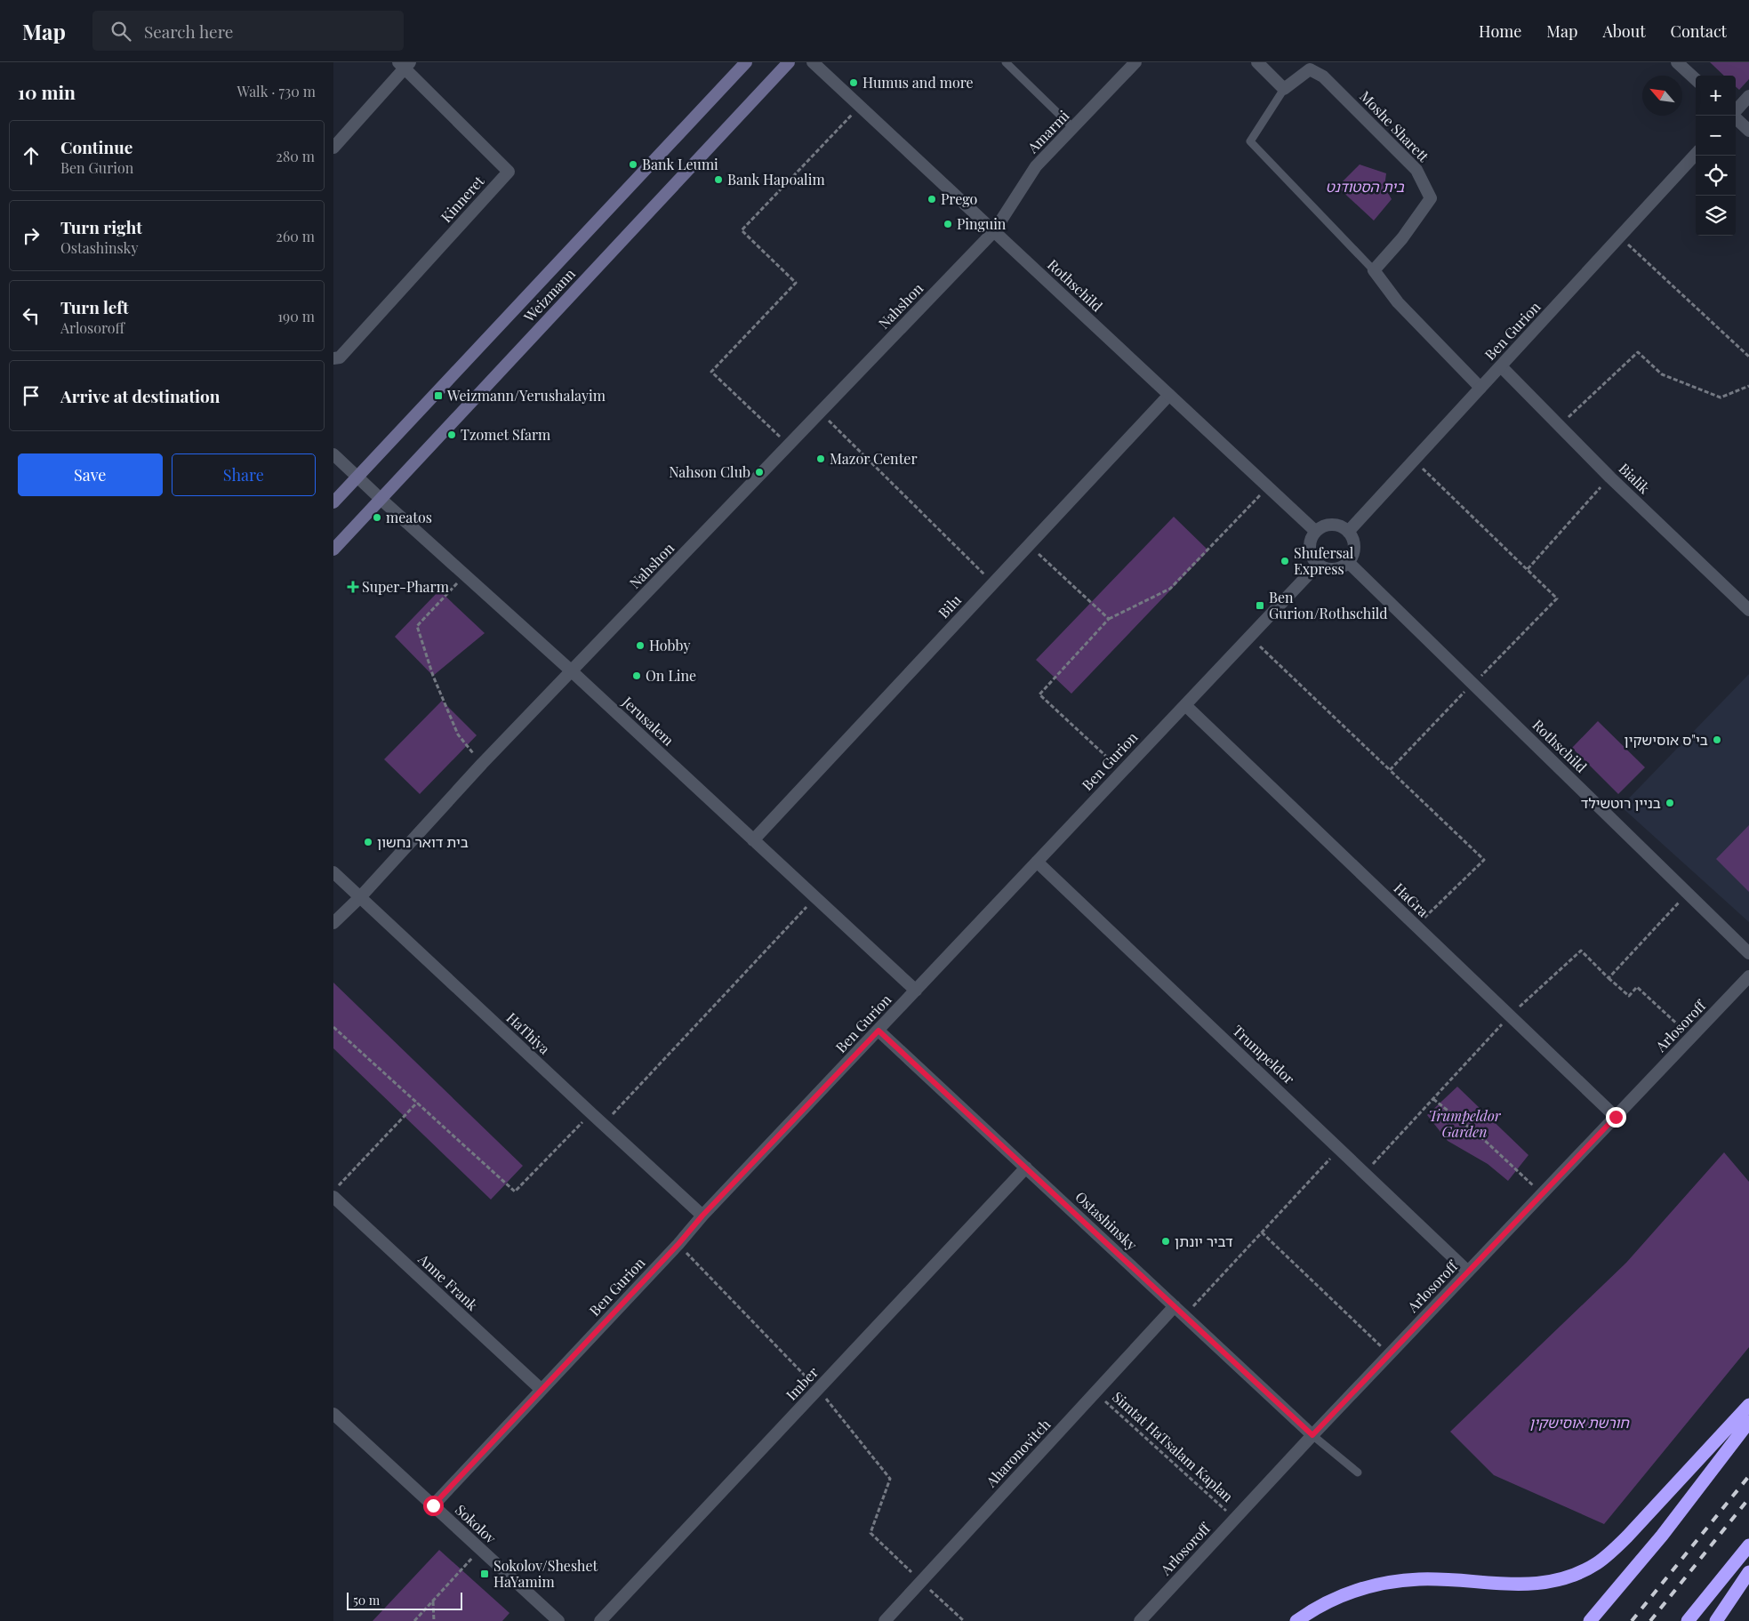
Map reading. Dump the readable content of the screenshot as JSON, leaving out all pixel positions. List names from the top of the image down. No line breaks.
{"streets":{"main road":["Weizmann"],"street":["Moshe Sharett","Amarmi","Kinneret","Rothschild","Nahshon","Ben Gurion","Bialik","Bilu","Jerusalem","HaGra","Arlosoroff","HaThiya","Trumpeldor","Ostashinsky","Anne Frank","Imber","Aharonovitch","Sokolov"],"path":["Simtat HaTsalam Kaplan"]},"crossings":[["Amarmi","Rothschild"],["Amarmi","Nahshon"],["Rothschild","Nahshon"],["Rothschild","Ben Gurion"],["Rothschild","Bilu"],["Weizmann","Jerusalem"],["Nahshon","Jerusalem"],["Nahshon","HaThiya"],["Ben Gurion","Bialik"],["Ben Gurion","Jerusalem"],["Ben Gurion","HaGra"],["Ben Gurion","HaThiya"],["Ben Gurion","Trumpeldor"],["Ben Gurion","Ostashinsky"],["Ben Gurion","Anne Frank"],["Ben Gurion","Sokolov"],["Bilu","Jerusalem"],["HaGra","Arlosoroff"],["Arlosoroff","Trumpeldor"],["Arlosoroff","Ostashinsky"],["Arlosoroff","Simtat HaTsalam Kaplan"],["Ostashinsky","Imber"],["Ostashinsky","Aharonovitch"],["Simtat HaTsalam Kaplan","Aharonovitch"]],"parks":["בית הסטודנט","Trumpeldor Garden","חורשת אוסישקין"],"places":{"other":["Humus and more","Bank Leumi","Bank Hapoalim","Prego","Pinguin","Tzomet Sfarm","Mazor Center","Nahson Club","meatos","Shufersal Express","Hobby","On Line","בי\"ס אוסישקין","בניין רוטשילד","בית דואר נחשון","דביר יונתן"],"transit":["Weizmann/Yerushalayim","Ben Gurion/Rothschild","Sokolov/Sheshet HaYamim"],"health":["Super-Pharm"]},"scale_bar":"50 m","north":"top left","page":{"header":"Map","search":"Search here","nav":["Home","Map","About","Contact"],"heading":["10 min","Walk · 730 m"],"map_buttons":["+","−"],"list":[["Continue","Ben Gurion","280 m"],["Turn right","Ostashinsky","260 m"],["Turn left","Arlosoroff","190 m"],"Arrive at destination"],"buttons":["Save","Share"],"scale":"50 m"}}
